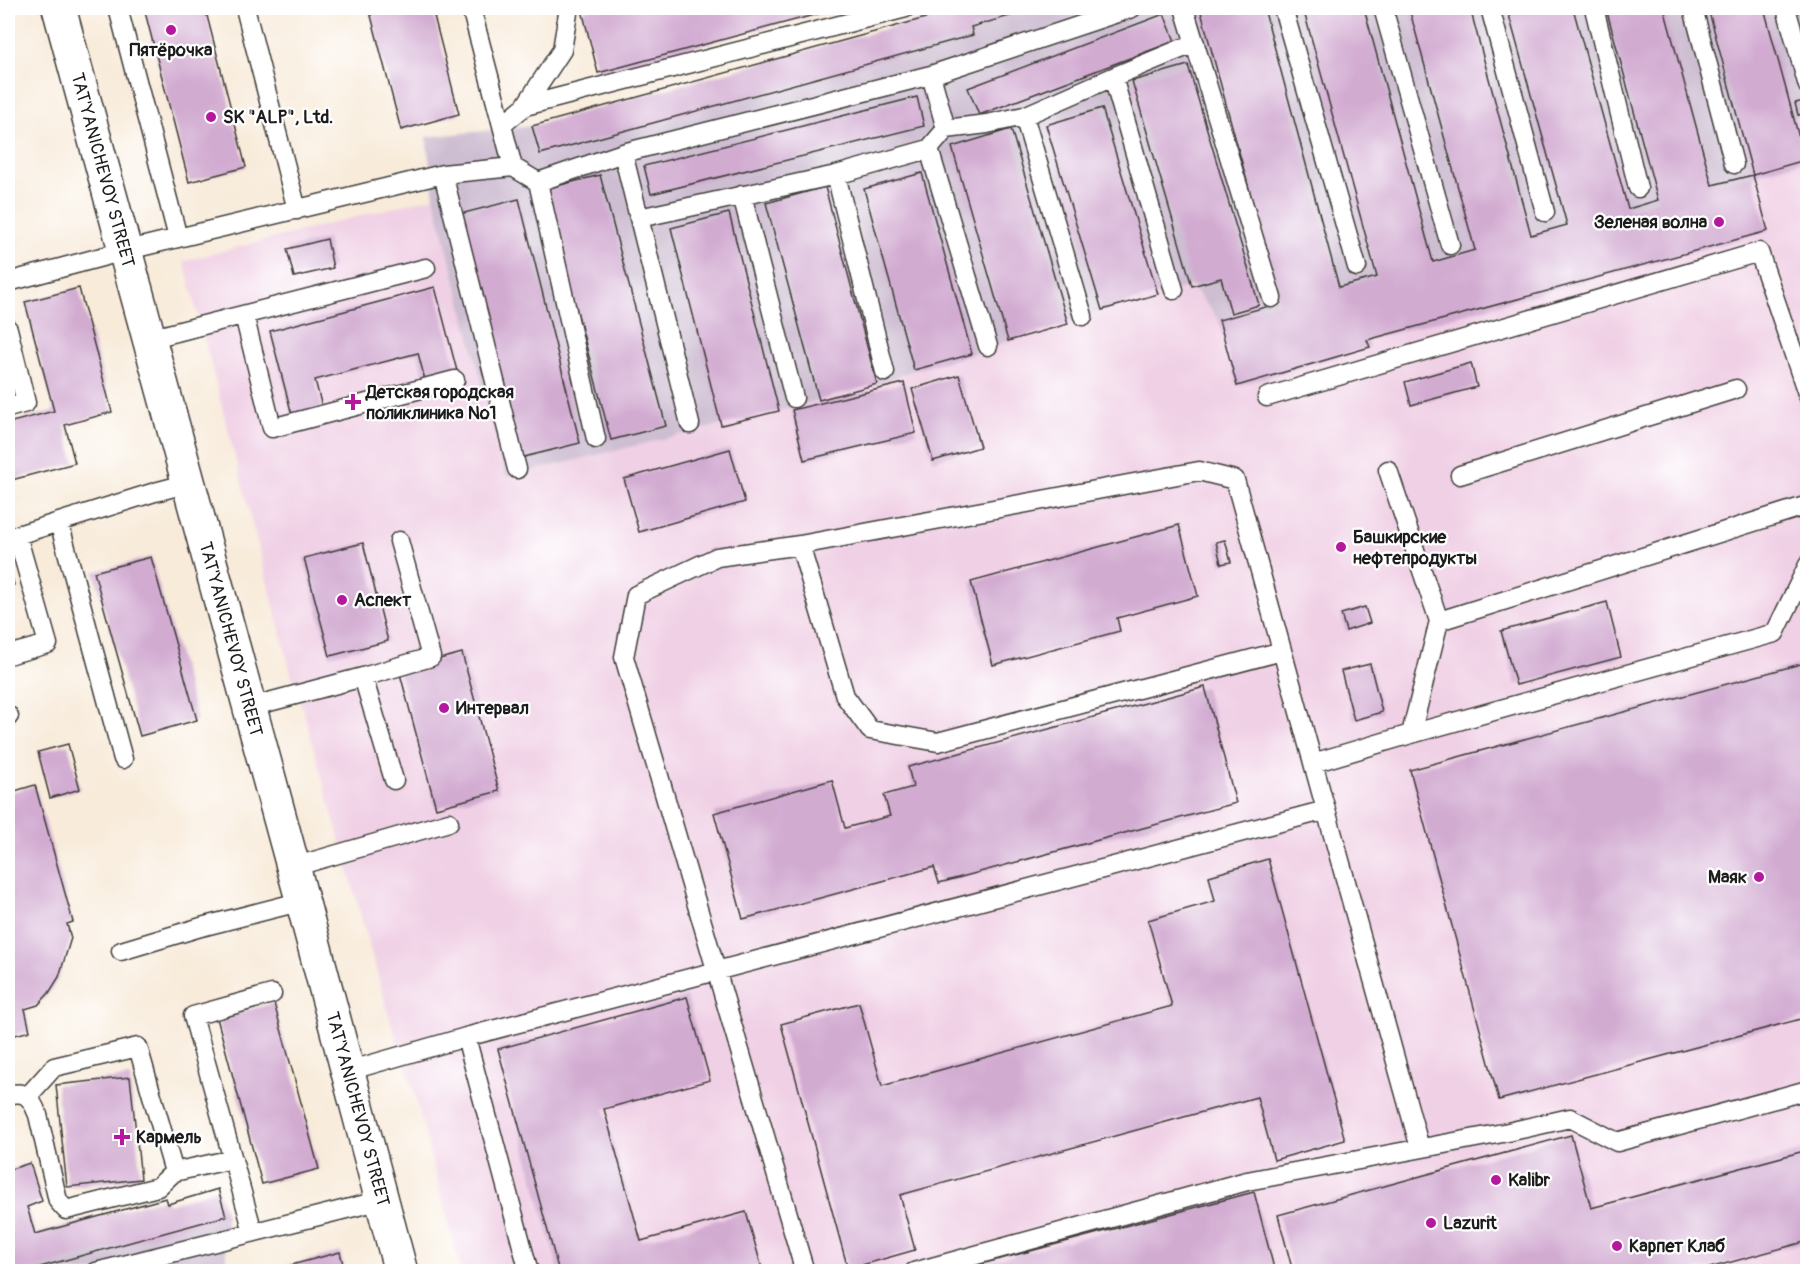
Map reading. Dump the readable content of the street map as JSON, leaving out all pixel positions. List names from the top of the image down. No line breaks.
{"streets":{"street":["TAT'YANICHEVOY STREET"]},"places":{"other":["Пятёрочка","SK \"ALP\", Ltd.","Зеленая волна","Башкирские нефтепродукты","Аспект","Интервал","Маяк","Kalibr","Lazurit","Карпет Клаб"],"health":["Детская городская поликлиника №1","Кармель"]}}
